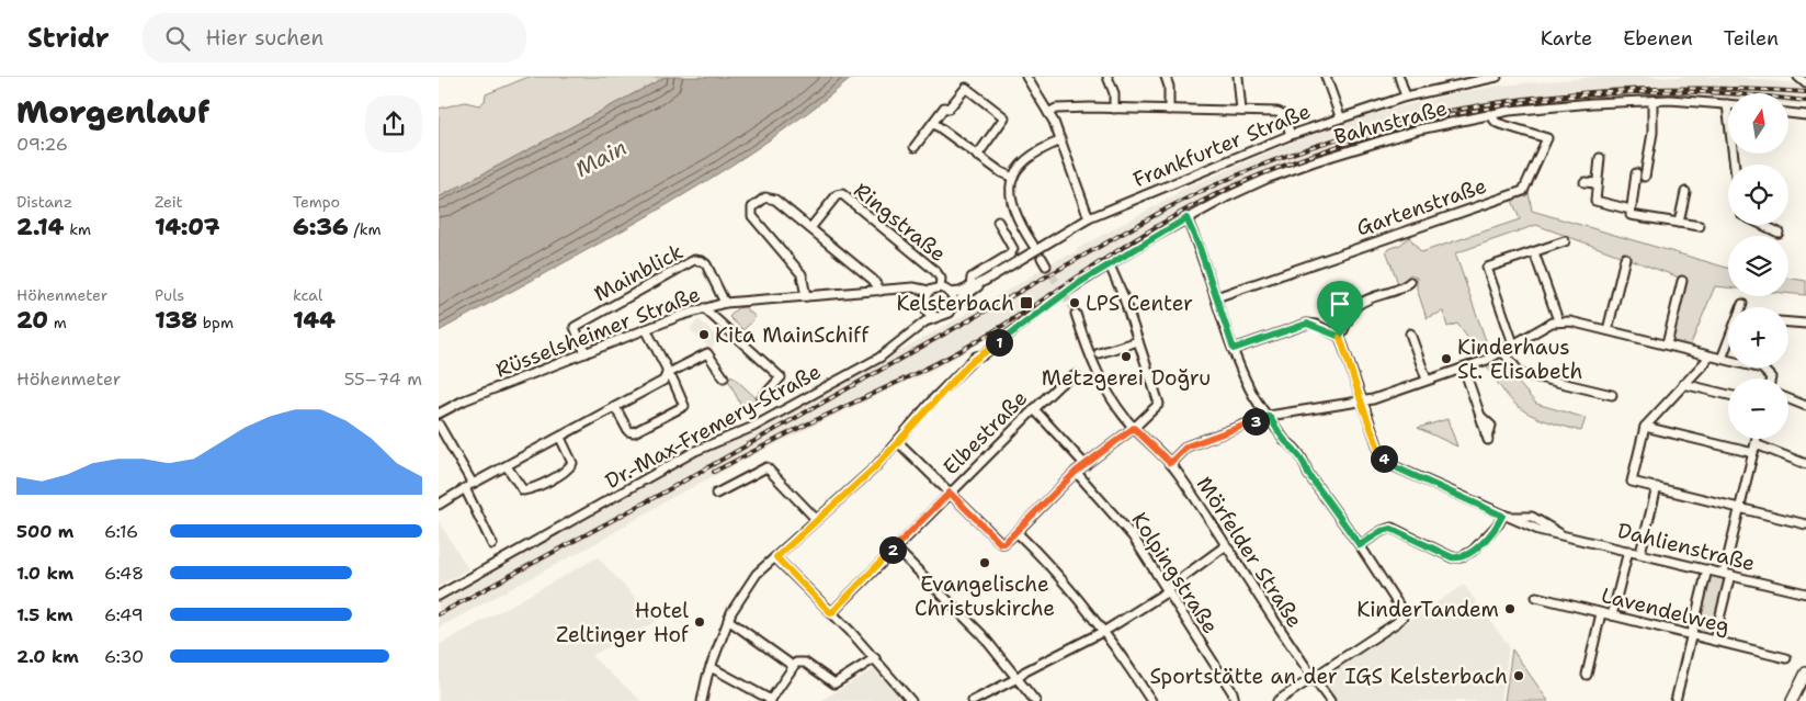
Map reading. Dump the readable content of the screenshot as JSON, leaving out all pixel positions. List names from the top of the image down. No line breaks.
{"streets":{"street":["Bahnstraße","Frankfurter Straße","Gartenstraße","Ringstraße","Mainblick","Rüsselsheimer Straße","Dr.-Max-Fremery-Straße","Elbestraße","Dahlienstraße","Mörfelder Straße","Kolpingstraße","Lavendelweg"]},"crossings":[["Bahnstraße","Gartenstraße"],["Ringstraße","Rüsselsheimer Straße"],["Ringstraße","Dr.-Max-Fremery-Straße"],["Mainblick","Rüsselsheimer Straße"],["Rüsselsheimer Straße","Dr.-Max-Fremery-Straße"]],"water":["Main"],"places":{"transit":["Kelsterbach"],"other":["LPS Center","Kita MainSchiff","Metzgerei Doğru","Kinderhaus St. Elisabeth","Evangelische Christuskirche","KinderTandem","Hotel Zeltinger Hof","Sportstätte an der IGS Kelsterbach"]},"north":"top","page":{"header":"Stridr","search":"Hier suchen","nav":["Karte","Ebenen","Teilen"],"heading":["Morgenlauf","09:26"],"map_buttons":["+","−"],"stats":[["Distanz","2.14 km"],["Zeit","14:07"],["Tempo","6:36 /km"],["Höhenmeter","20 m"],["Puls","138 bpm"],["kcal","144"]],"pins":["1","3","4","2"],"chart":["Höhenmeter","55–74 m"],"list":[{"name":"500 m","note":"6:16"},{"name":"1.0 km","note":"6:48"},{"name":"1.5 km","note":"6:49"},{"name":"2.0 km","note":"6:30"}]}}
